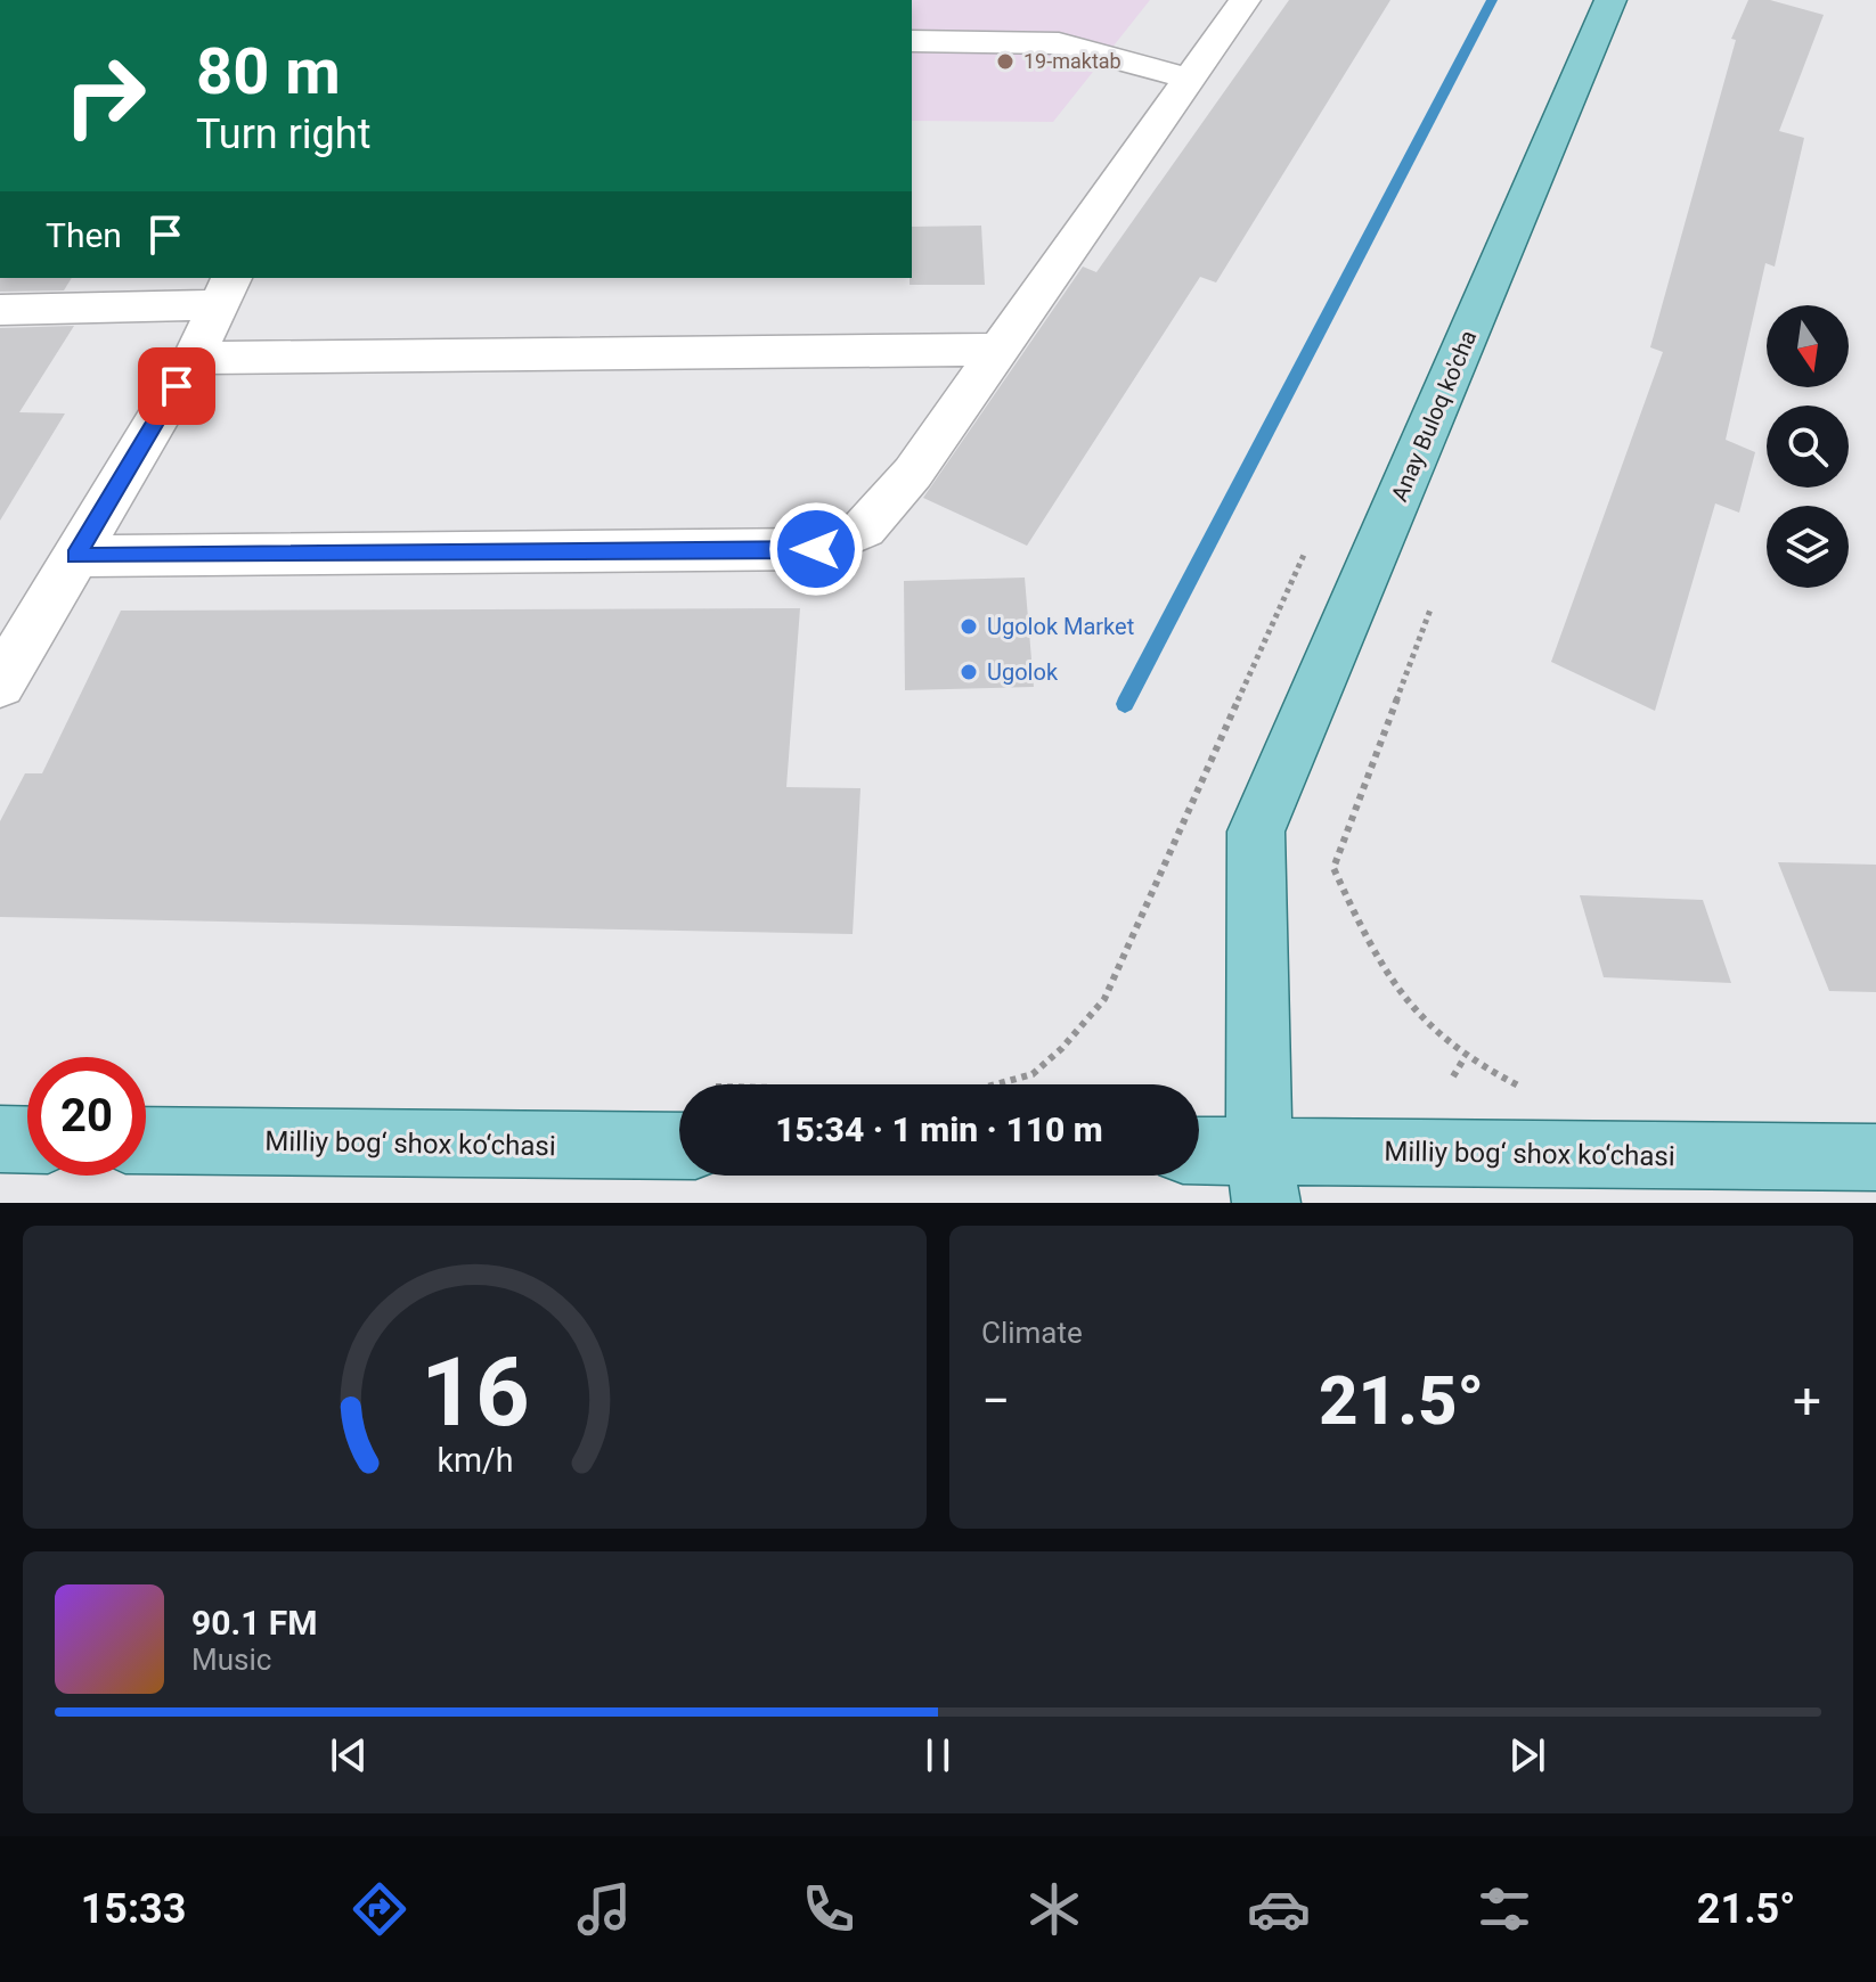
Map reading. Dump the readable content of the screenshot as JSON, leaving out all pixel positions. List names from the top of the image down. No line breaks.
{"streets":{"main road":["Anay Buloq ko'cha","Milliy bog‘ shox ko‘chasi"]},"crossings":[["Anay Buloq ko'cha","Milliy bog‘ shox ko‘chasi"]],"places":["19-maktab","Ugolok Market","Ugolok"],"north":"bottom","page":{"turn":["80 m","Turn right"],"then":"Then","limit":"20","trip":"15:34 · 1 min · 110 m","tile":"Climate","heat":["−","21.5°","+"],"song":["90.1 FM","Music"],"tabs":["15:33","21.5°"],"gauge":["16","km/h"]}}
